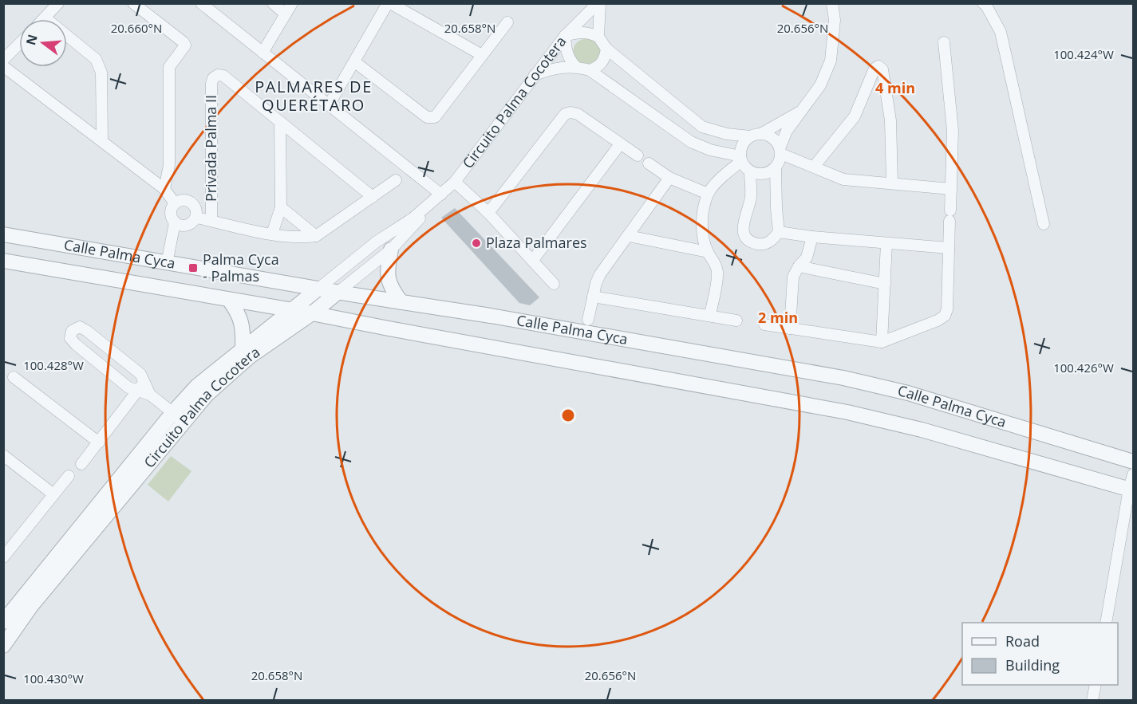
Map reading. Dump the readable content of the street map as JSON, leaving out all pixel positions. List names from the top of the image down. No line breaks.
{"streets":{"street":["Circuito Palma Cocotera","Privada Palma II","Calle Palma Cyca"]},"crossings":[["Circuito Palma Cocotera","Calle Palma Cyca"]],"districts":["PALMARES DE QUERÉTARO"],"places":{"other":["Plaza Palmares"],"transit":["Palma Cyca - Palmas"]},"legend":["Road","Building"],"north":"left","coordinates":["20.660°N","20.658°N","20.656°N","100.424°W","100.428°W","100.426°W","100.430°W"],"rings":["4 min","2 min"]}
